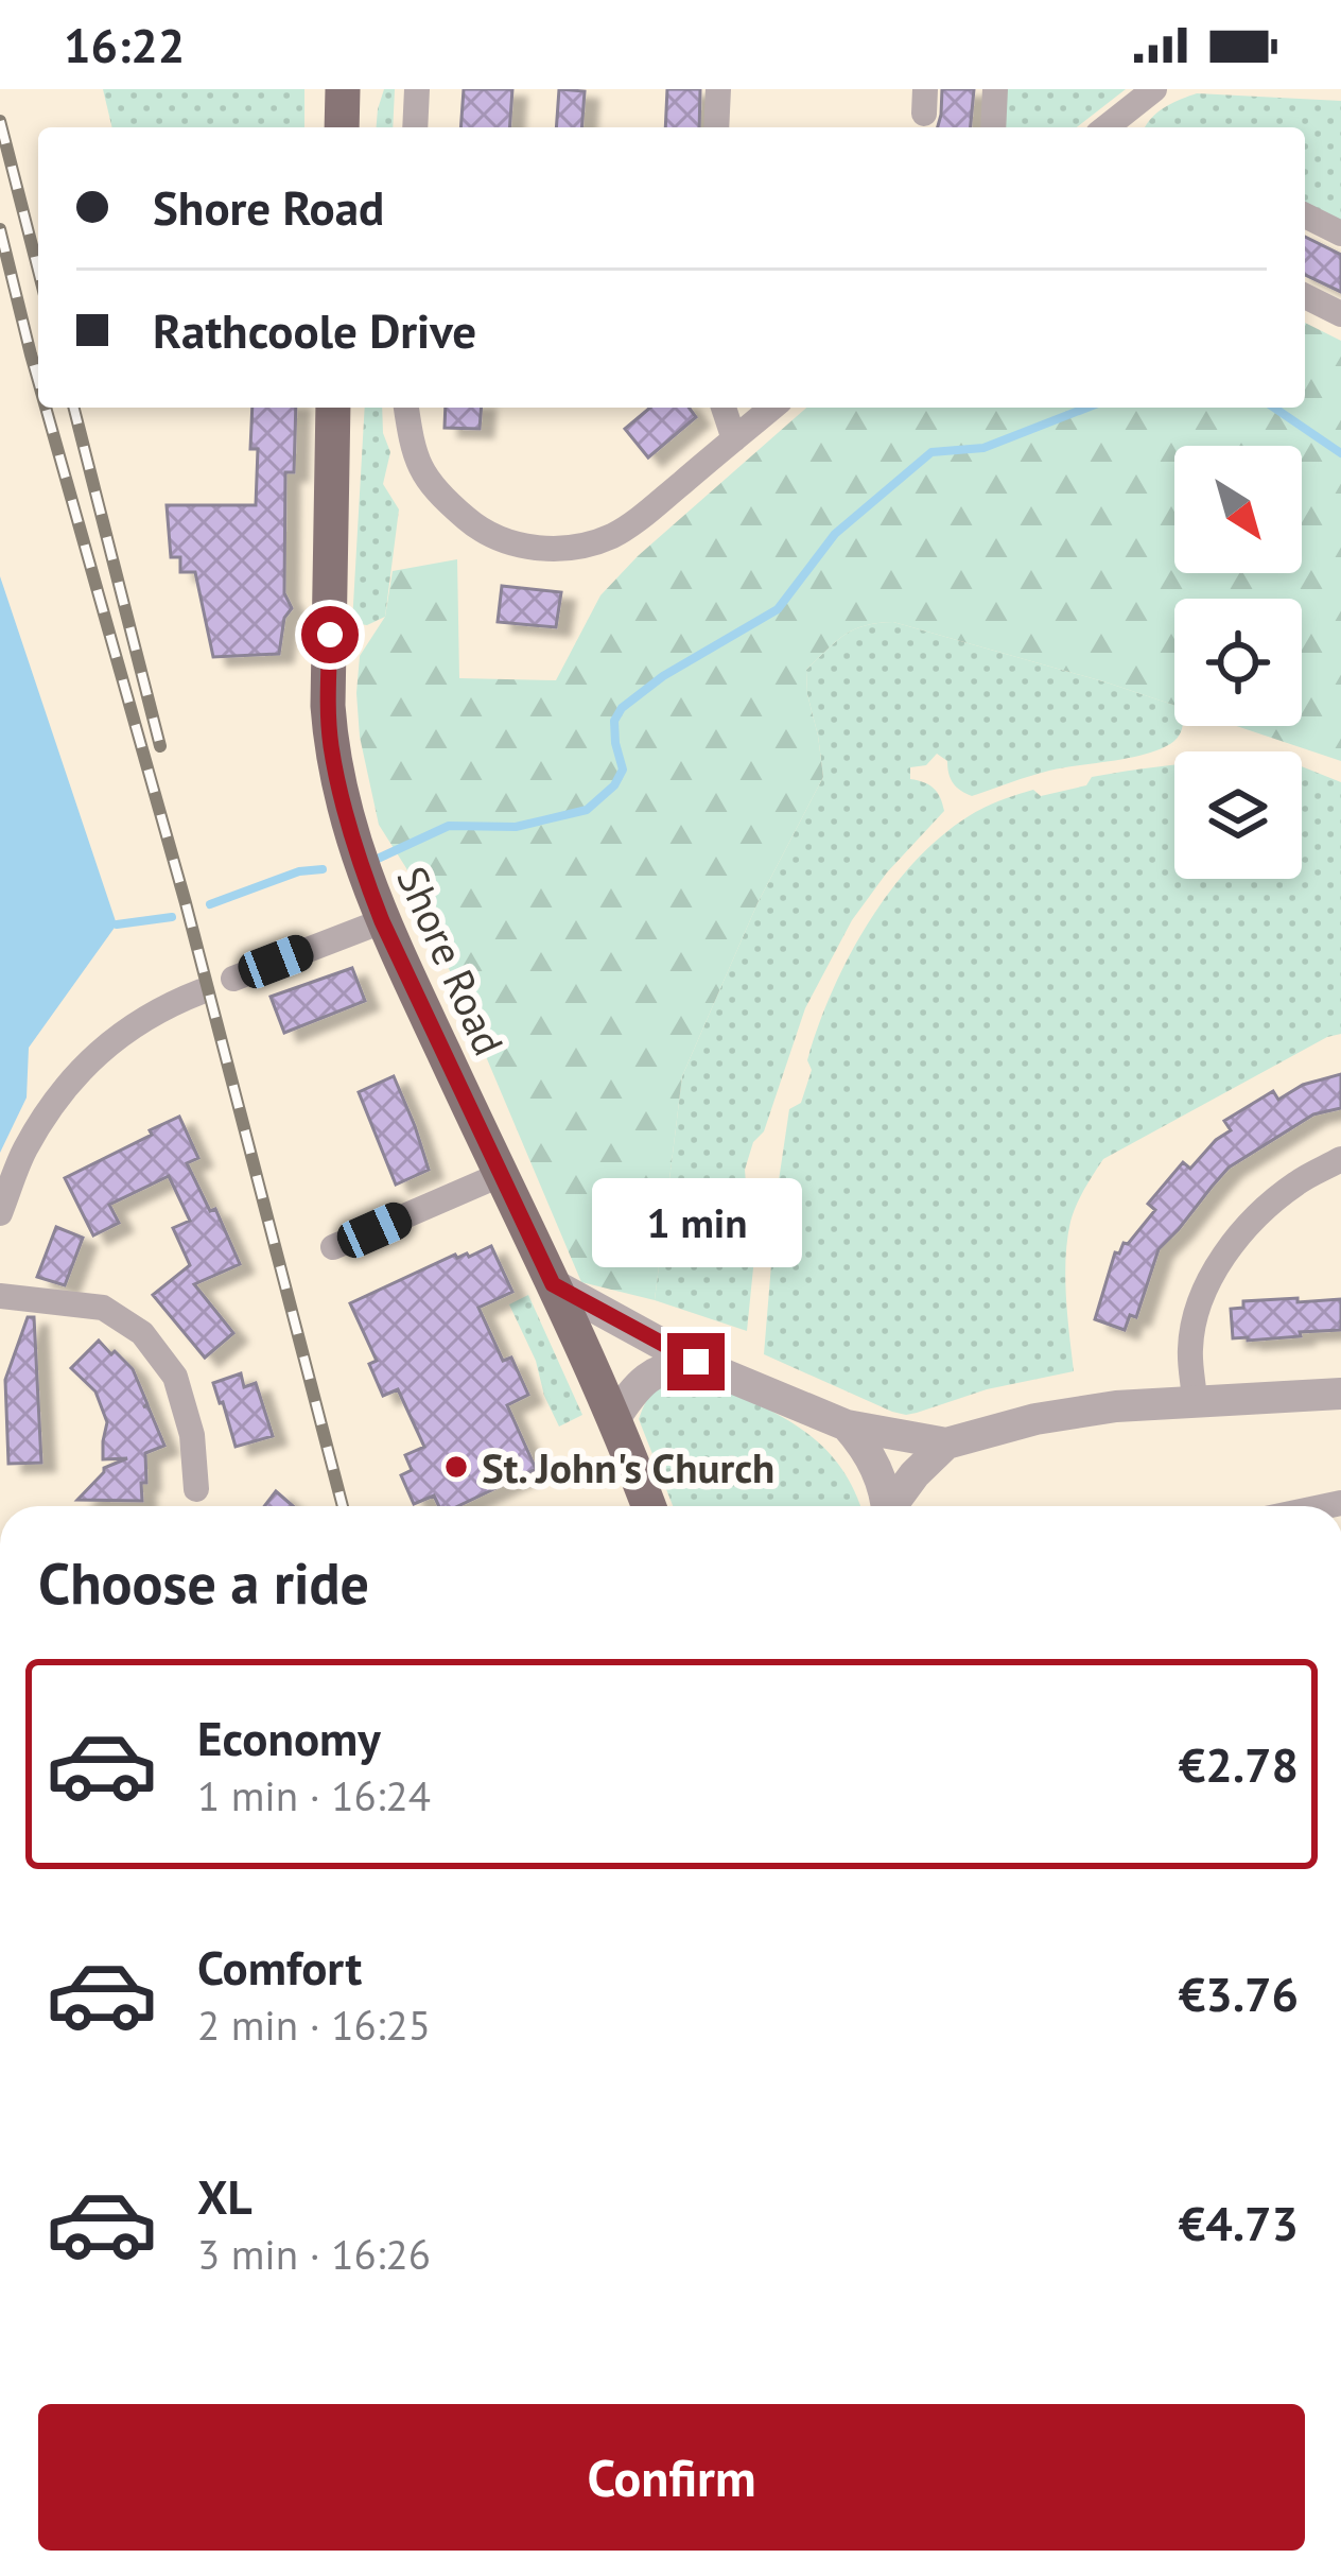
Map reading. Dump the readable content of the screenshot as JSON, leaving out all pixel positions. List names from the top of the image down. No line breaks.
{"streets":{"main road":["Shore Road"]},"places":["St. John's Church"],"north":"bottom right","page":{"status":"16:22","banner":["Shore Road","Rathcoole Drive"],"bubble":"1 min","heading":"Choose a ride","list":[{"name":"Economy","note":"1 min · 16:24","value":"€2.78"},{"name":"Comfort","note":"2 min · 16:25","value":"€3.76"},{"name":"XL","note":"3 min · 16:26","value":"€4.73"}],"buttons":"Confirm"}}
